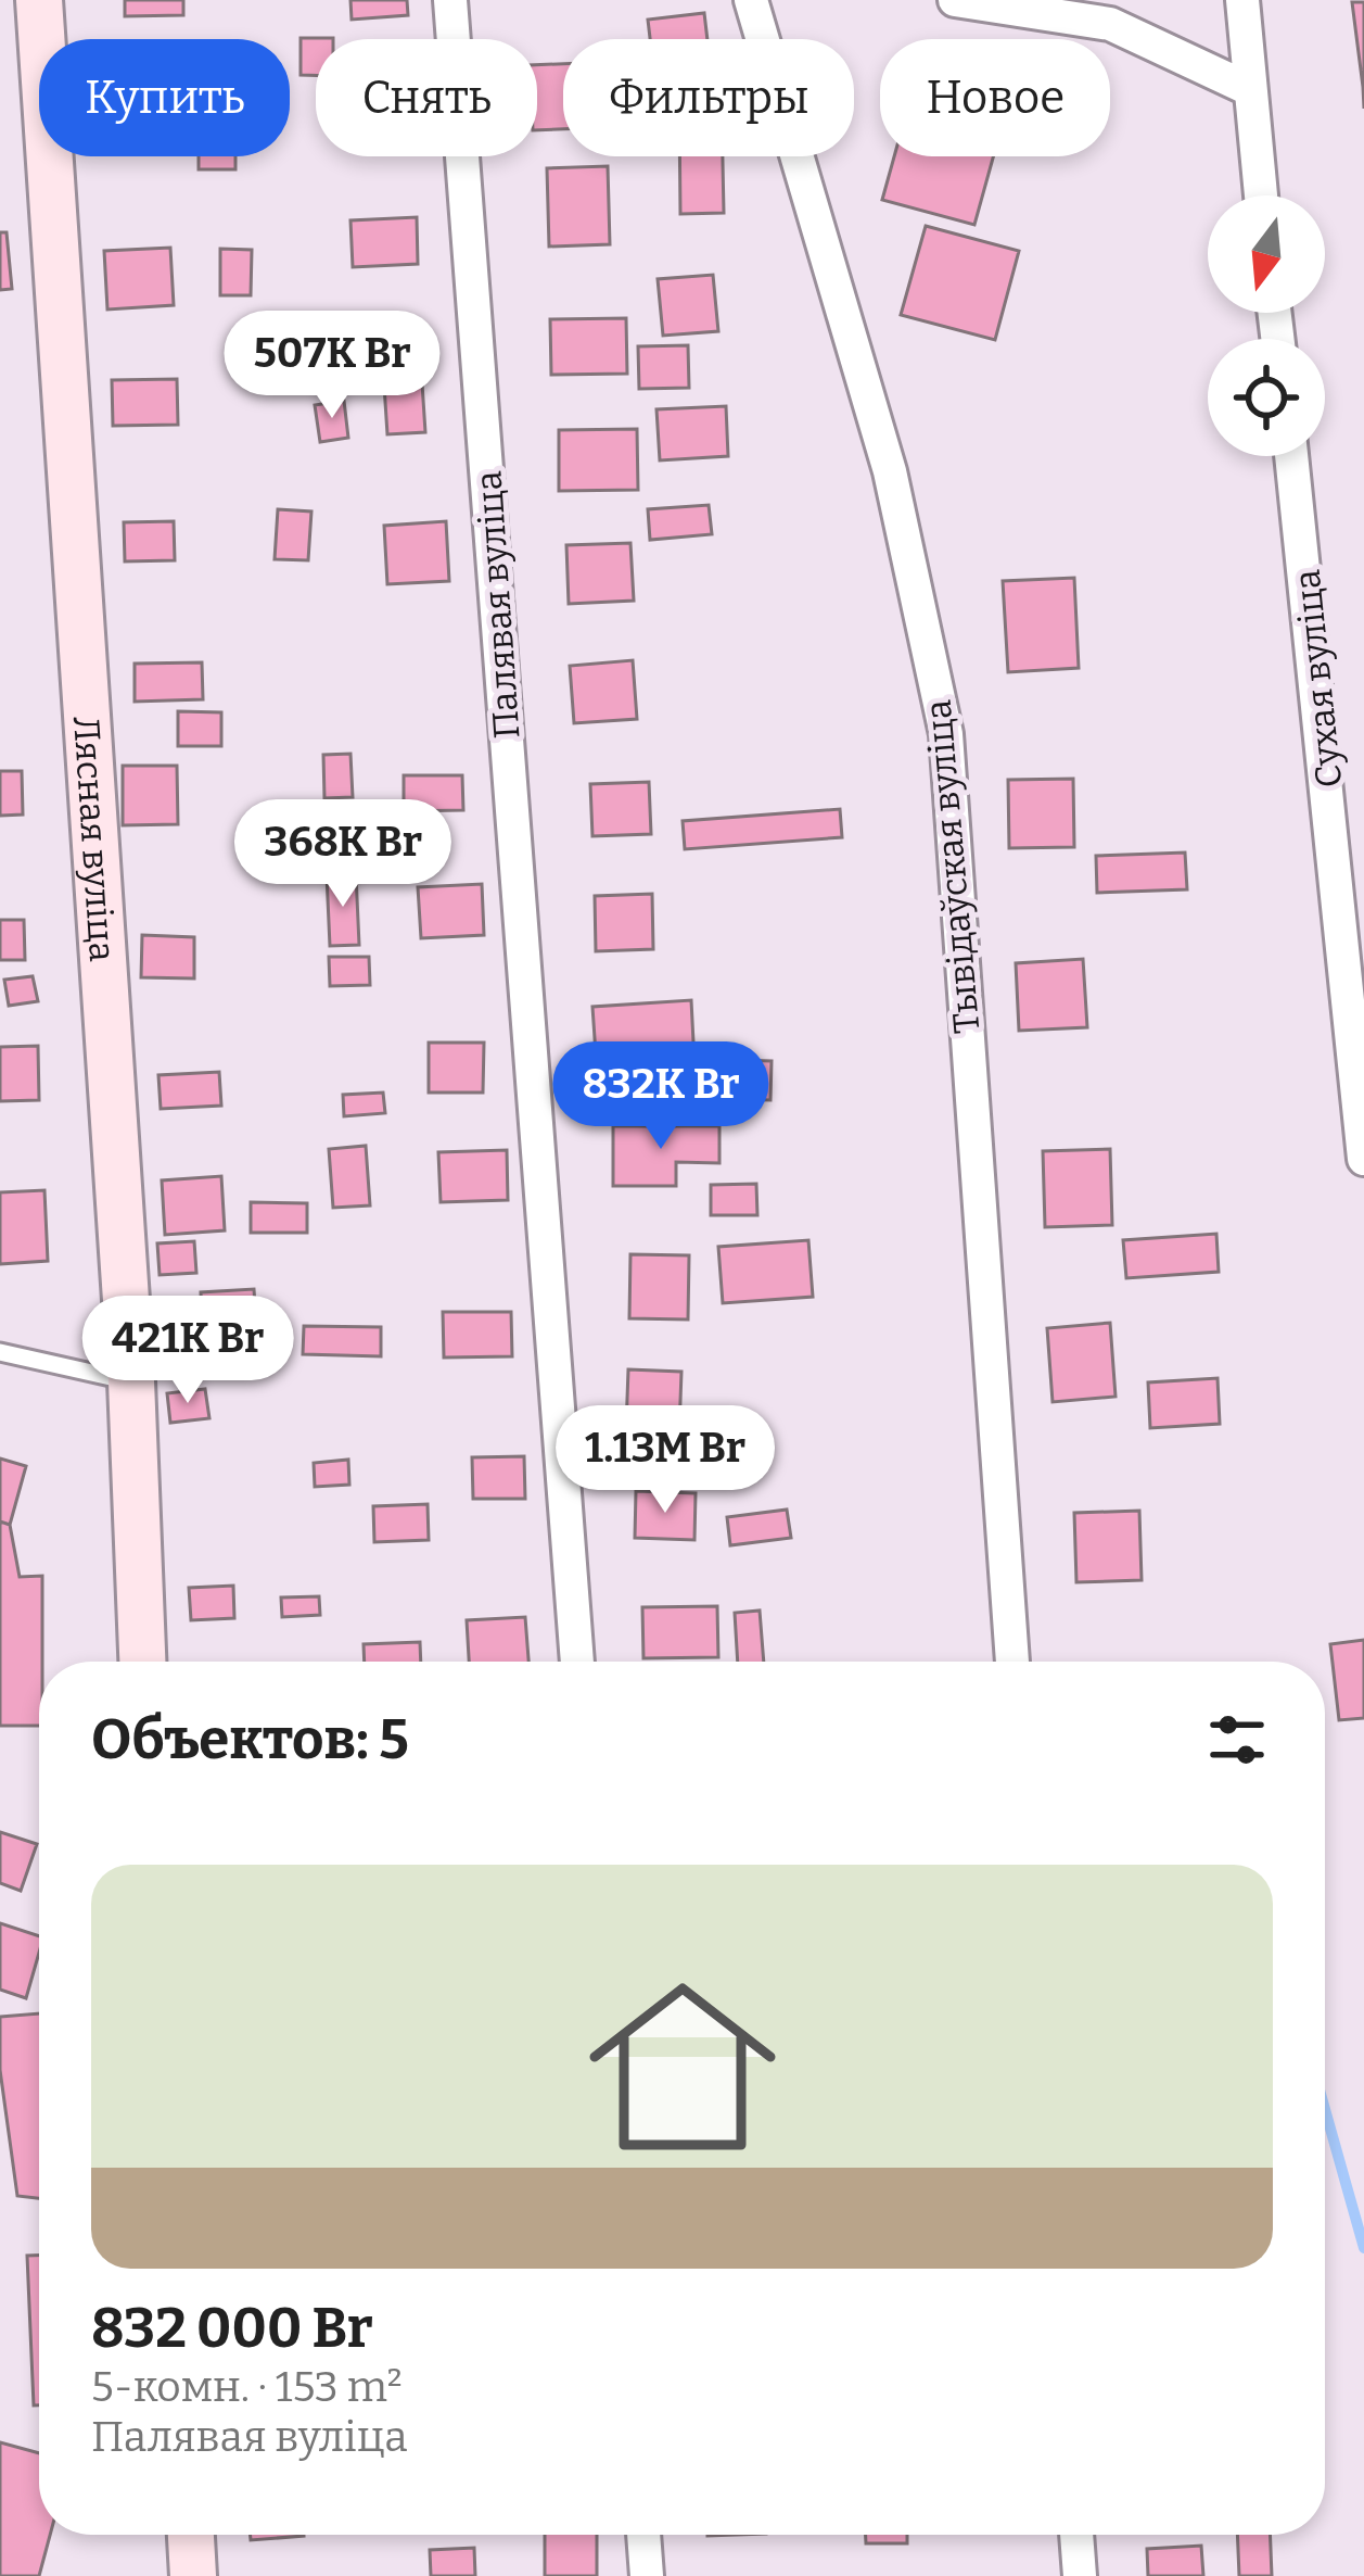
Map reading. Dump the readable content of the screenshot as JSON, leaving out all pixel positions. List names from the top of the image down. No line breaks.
{"streets":{"main road":["Лясная вуліца"],"street":["Палявая вуліца","Сухая вуліца","Тывідаўская вуліца"]},"north":"bottom","page":{"chip":["Купить","Снять","Фильтры","Новое"],"price":["507K Br","368K Br","832K Br","421K Br","1.13M Br"],"heading":"Объектов: 5","list":[{"name":"832 000 Br","note":"5-комн. · 153 m² · Палявая вуліца"}]}}
